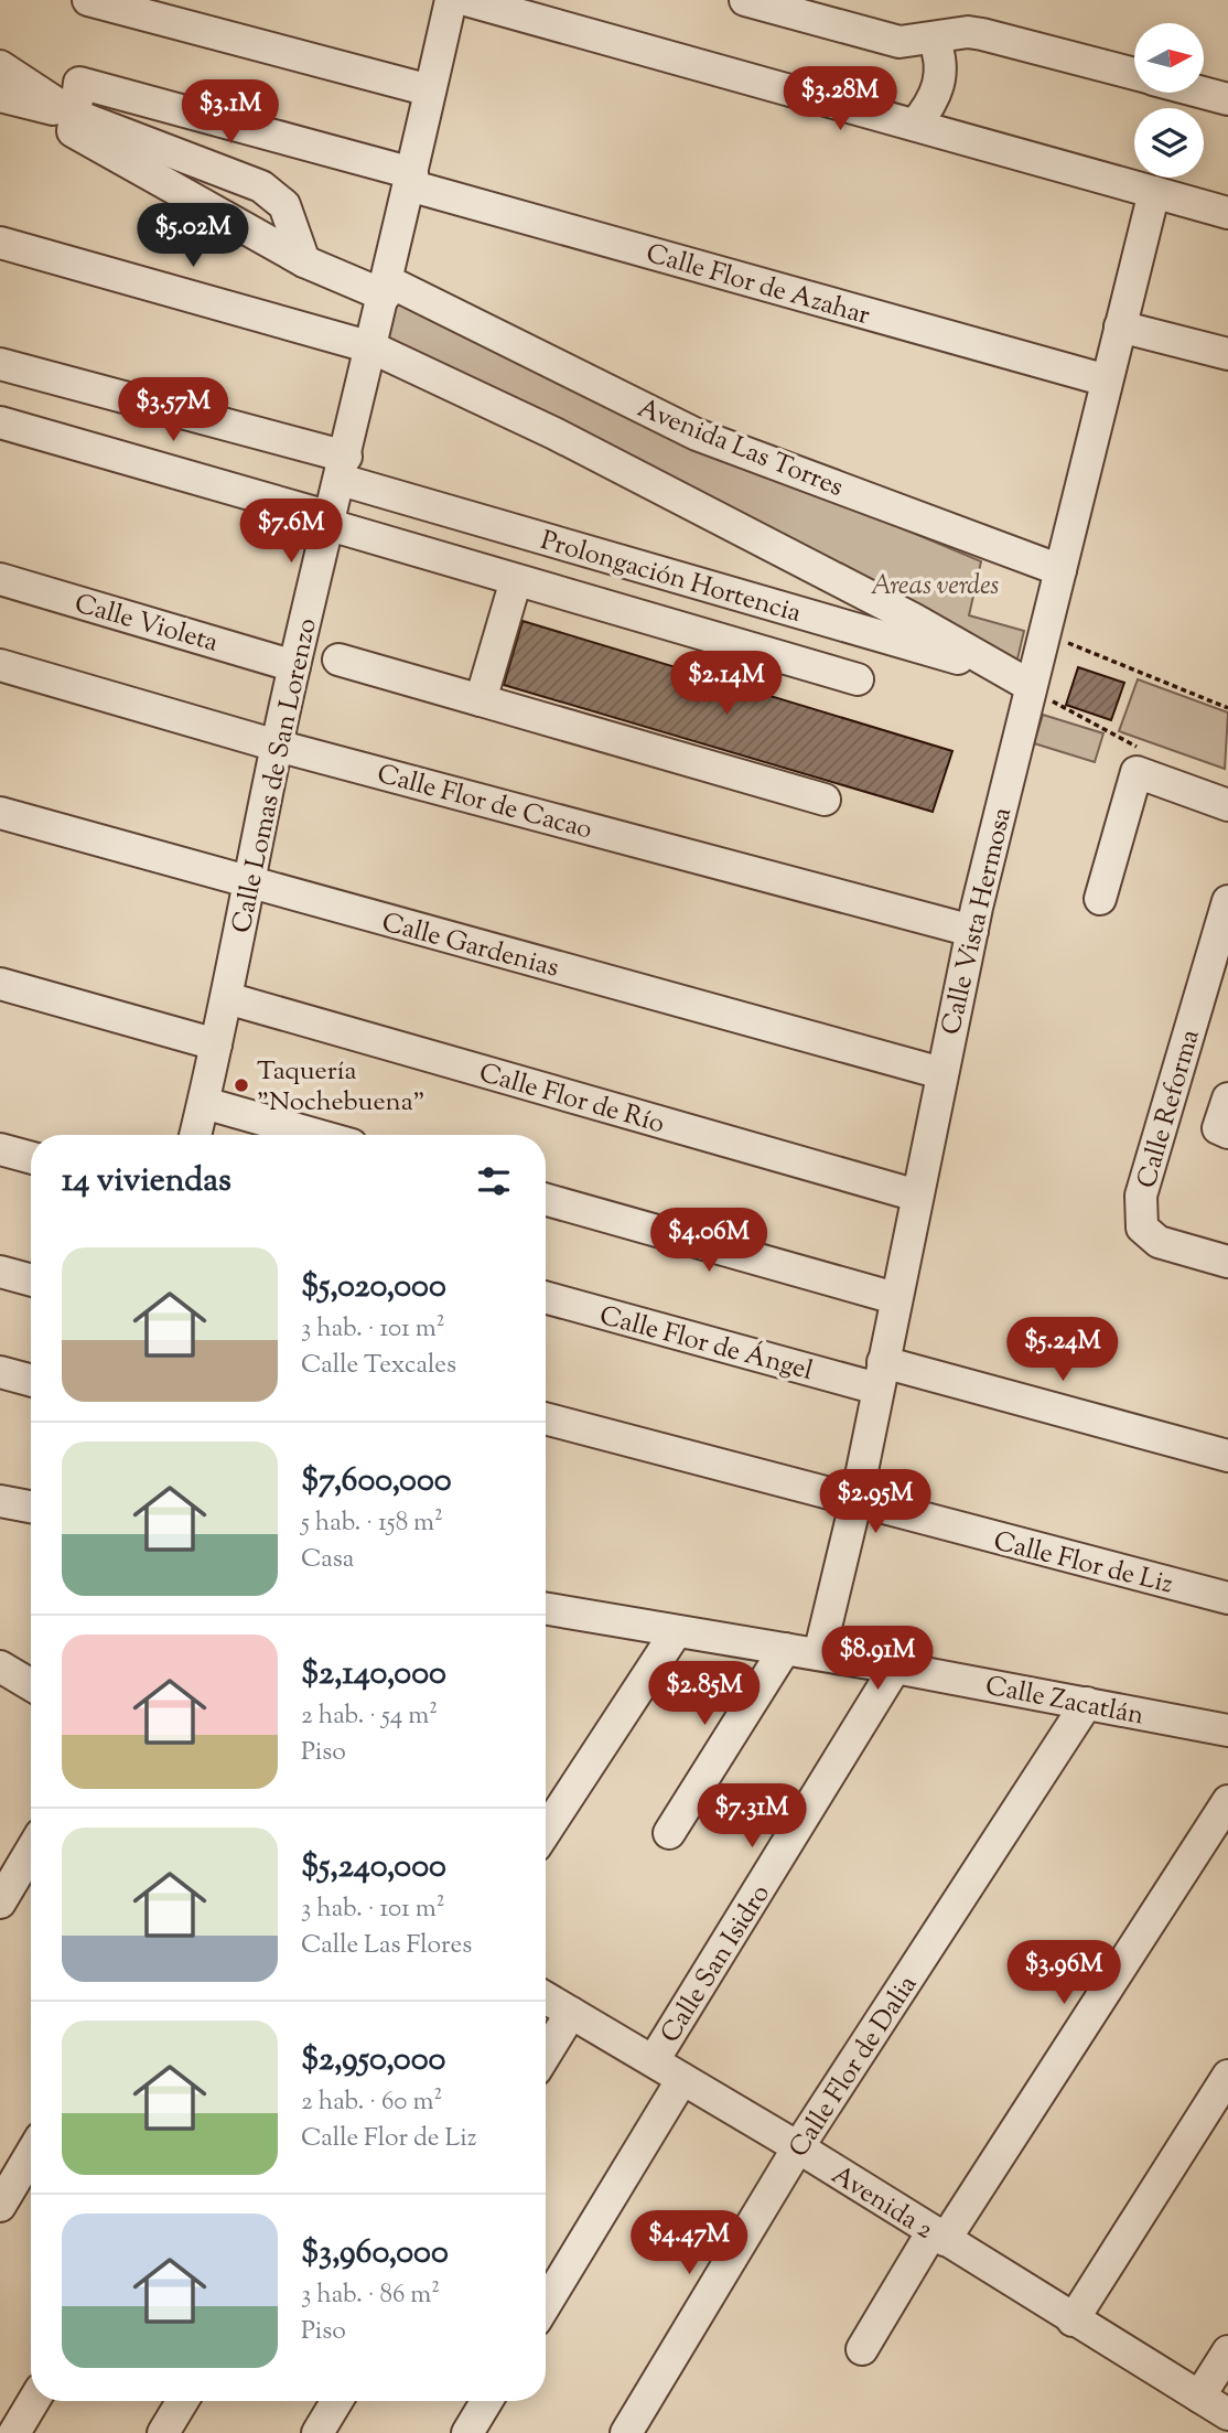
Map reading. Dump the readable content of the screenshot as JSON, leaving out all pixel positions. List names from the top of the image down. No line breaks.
{"streets":{"street":["Calle Flor de Azahar","Avenida Las Torres","Prolongación Hortencia","Calle Violeta","Calle Lomas de San Lorenzo","Calle Flor de Cacao","Calle Vista Hermosa","Calle Gardenias","Calle Flor de Río","Calle Reforma","Calle Flor de Ángel","Calle Flor de Liz","Calle Zacatlán","Calle San Isidro","Calle Flor de Dalia","Avenida 2"]},"crossings":[["Calle Flor de Azahar","Avenida Las Torres"],["Calle Flor de Azahar","Calle Lomas de San Lorenzo"],["Calle Flor de Azahar","Calle Vista Hermosa"],["Avenida Las Torres","Calle Lomas de San Lorenzo"],["Avenida Las Torres","Calle Vista Hermosa"],["Prolongación Hortencia","Calle Lomas de San Lorenzo"],["Calle Violeta","Calle Lomas de San Lorenzo"],["Calle Lomas de San Lorenzo","Calle Flor de Cacao"],["Calle Lomas de San Lorenzo","Calle Gardenias"],["Calle Lomas de San Lorenzo","Calle Flor de Río"],["Calle Flor de Cacao","Calle Vista Hermosa"],["Calle Vista Hermosa","Calle Gardenias"],["Calle Vista Hermosa","Calle Flor de Río"],["Calle Vista Hermosa","Calle Flor de Ángel"],["Calle Vista Hermosa","Calle Flor de Liz"],["Calle Vista Hermosa","Calle Zacatlán"],["Calle Zacatlán","Calle San Isidro"],["Calle Zacatlán","Calle Flor de Dalia"],["Calle San Isidro","Avenida 2"],["Calle Flor de Dalia","Avenida 2"]],"parks":["Areas verdes"],"places":["Taquería \"Nochebuena\""],"north":"right","page":{"price":["$3.28M","$3.1M","$5.02M","$3.57M","$7.6M","$2.14M","$4.06M","$5.24M","$2.95M","$8.91M","$2.85M","$7.31M","$3.96M","$4.47M"],"heading":"14 viviendas","list":[{"name":"$5,020,000","note":"3 hab. · 101 m² · Calle Texcales"},{"name":"$7,600,000","note":"5 hab. · 158 m² · Casa"},{"name":"$2,140,000","note":"2 hab. · 54 m² · Piso"},{"name":"$5,240,000","note":"3 hab. · 101 m² · Calle Las Flores"},{"name":"$2,950,000","note":"2 hab. · 60 m² · Calle Flor de Liz"},{"name":"$3,960,000","note":"3 hab. · 86 m² · Piso"}]}}
